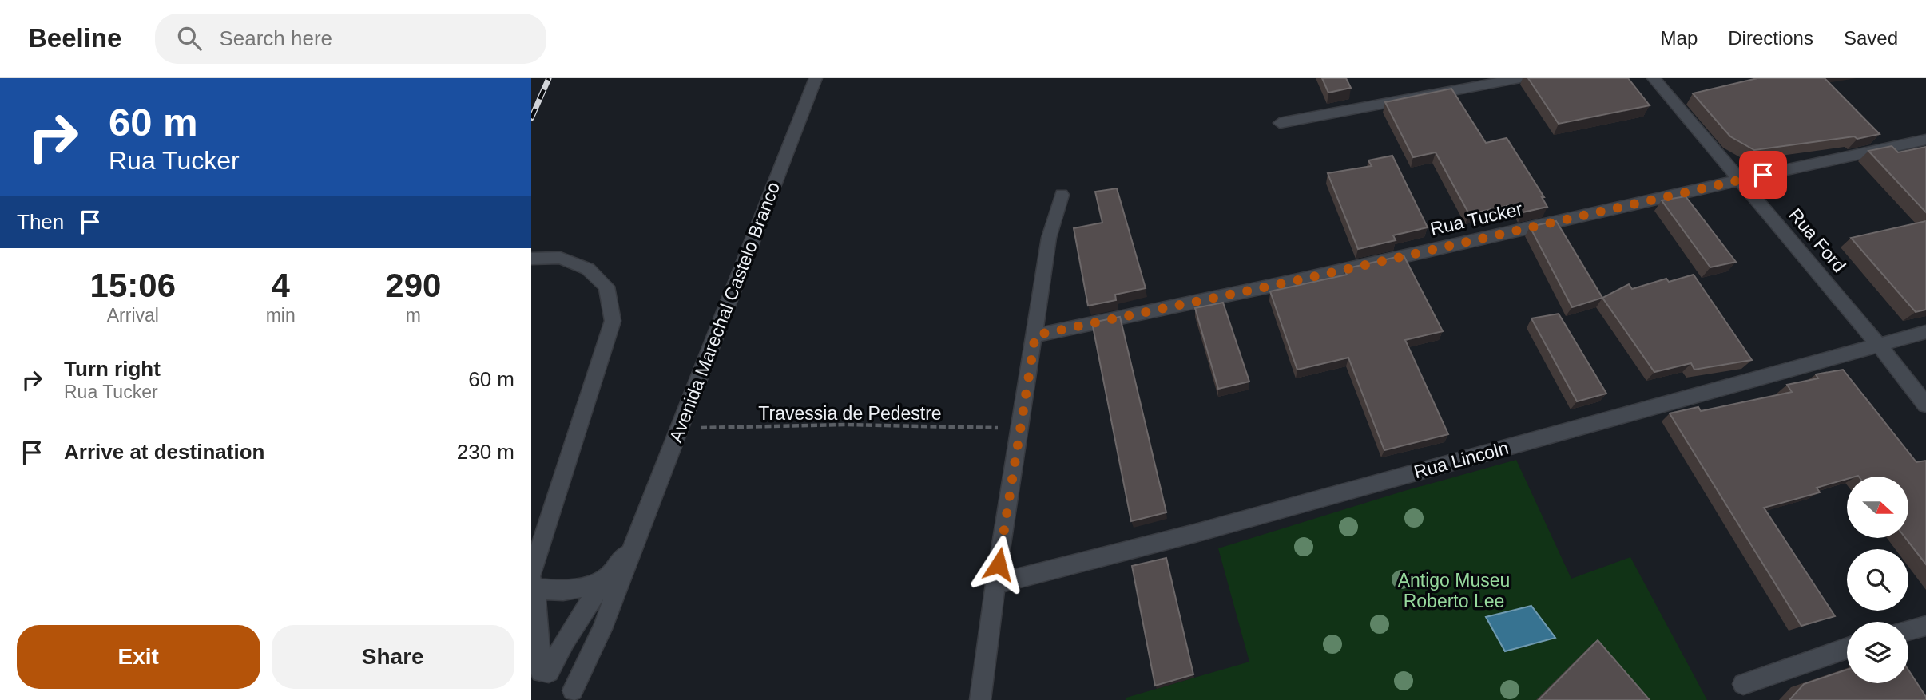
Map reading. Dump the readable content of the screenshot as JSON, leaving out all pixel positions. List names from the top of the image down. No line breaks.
{"streets":{"street":["Rua Tucker","Rua Ford","Avenida Marechal Castelo Branco","Rua Lincoln"],"path":["Travessia de Pedestre"]},"crossings":[["Rua Tucker","Rua Ford"],["Rua Ford","Rua Lincoln"],["Avenida Marechal Castelo Branco","Travessia de Pedestre"]],"parks":["Antigo Museu Roberto Lee"],"north":"right","page":{"header":"Beeline","search":"Search here","nav":["Map","Directions","Saved"],"turn":["60 m","Rua Tucker"],"then":"Then","eta":["15:06","Arrival","4","min","290","m"],"list":[{"name":"Turn right","note":"Rua Tucker","value":"60 m"},{"name":"Arrive at destination","value":"230 m"}],"buttons":["Exit","Share"]}}
